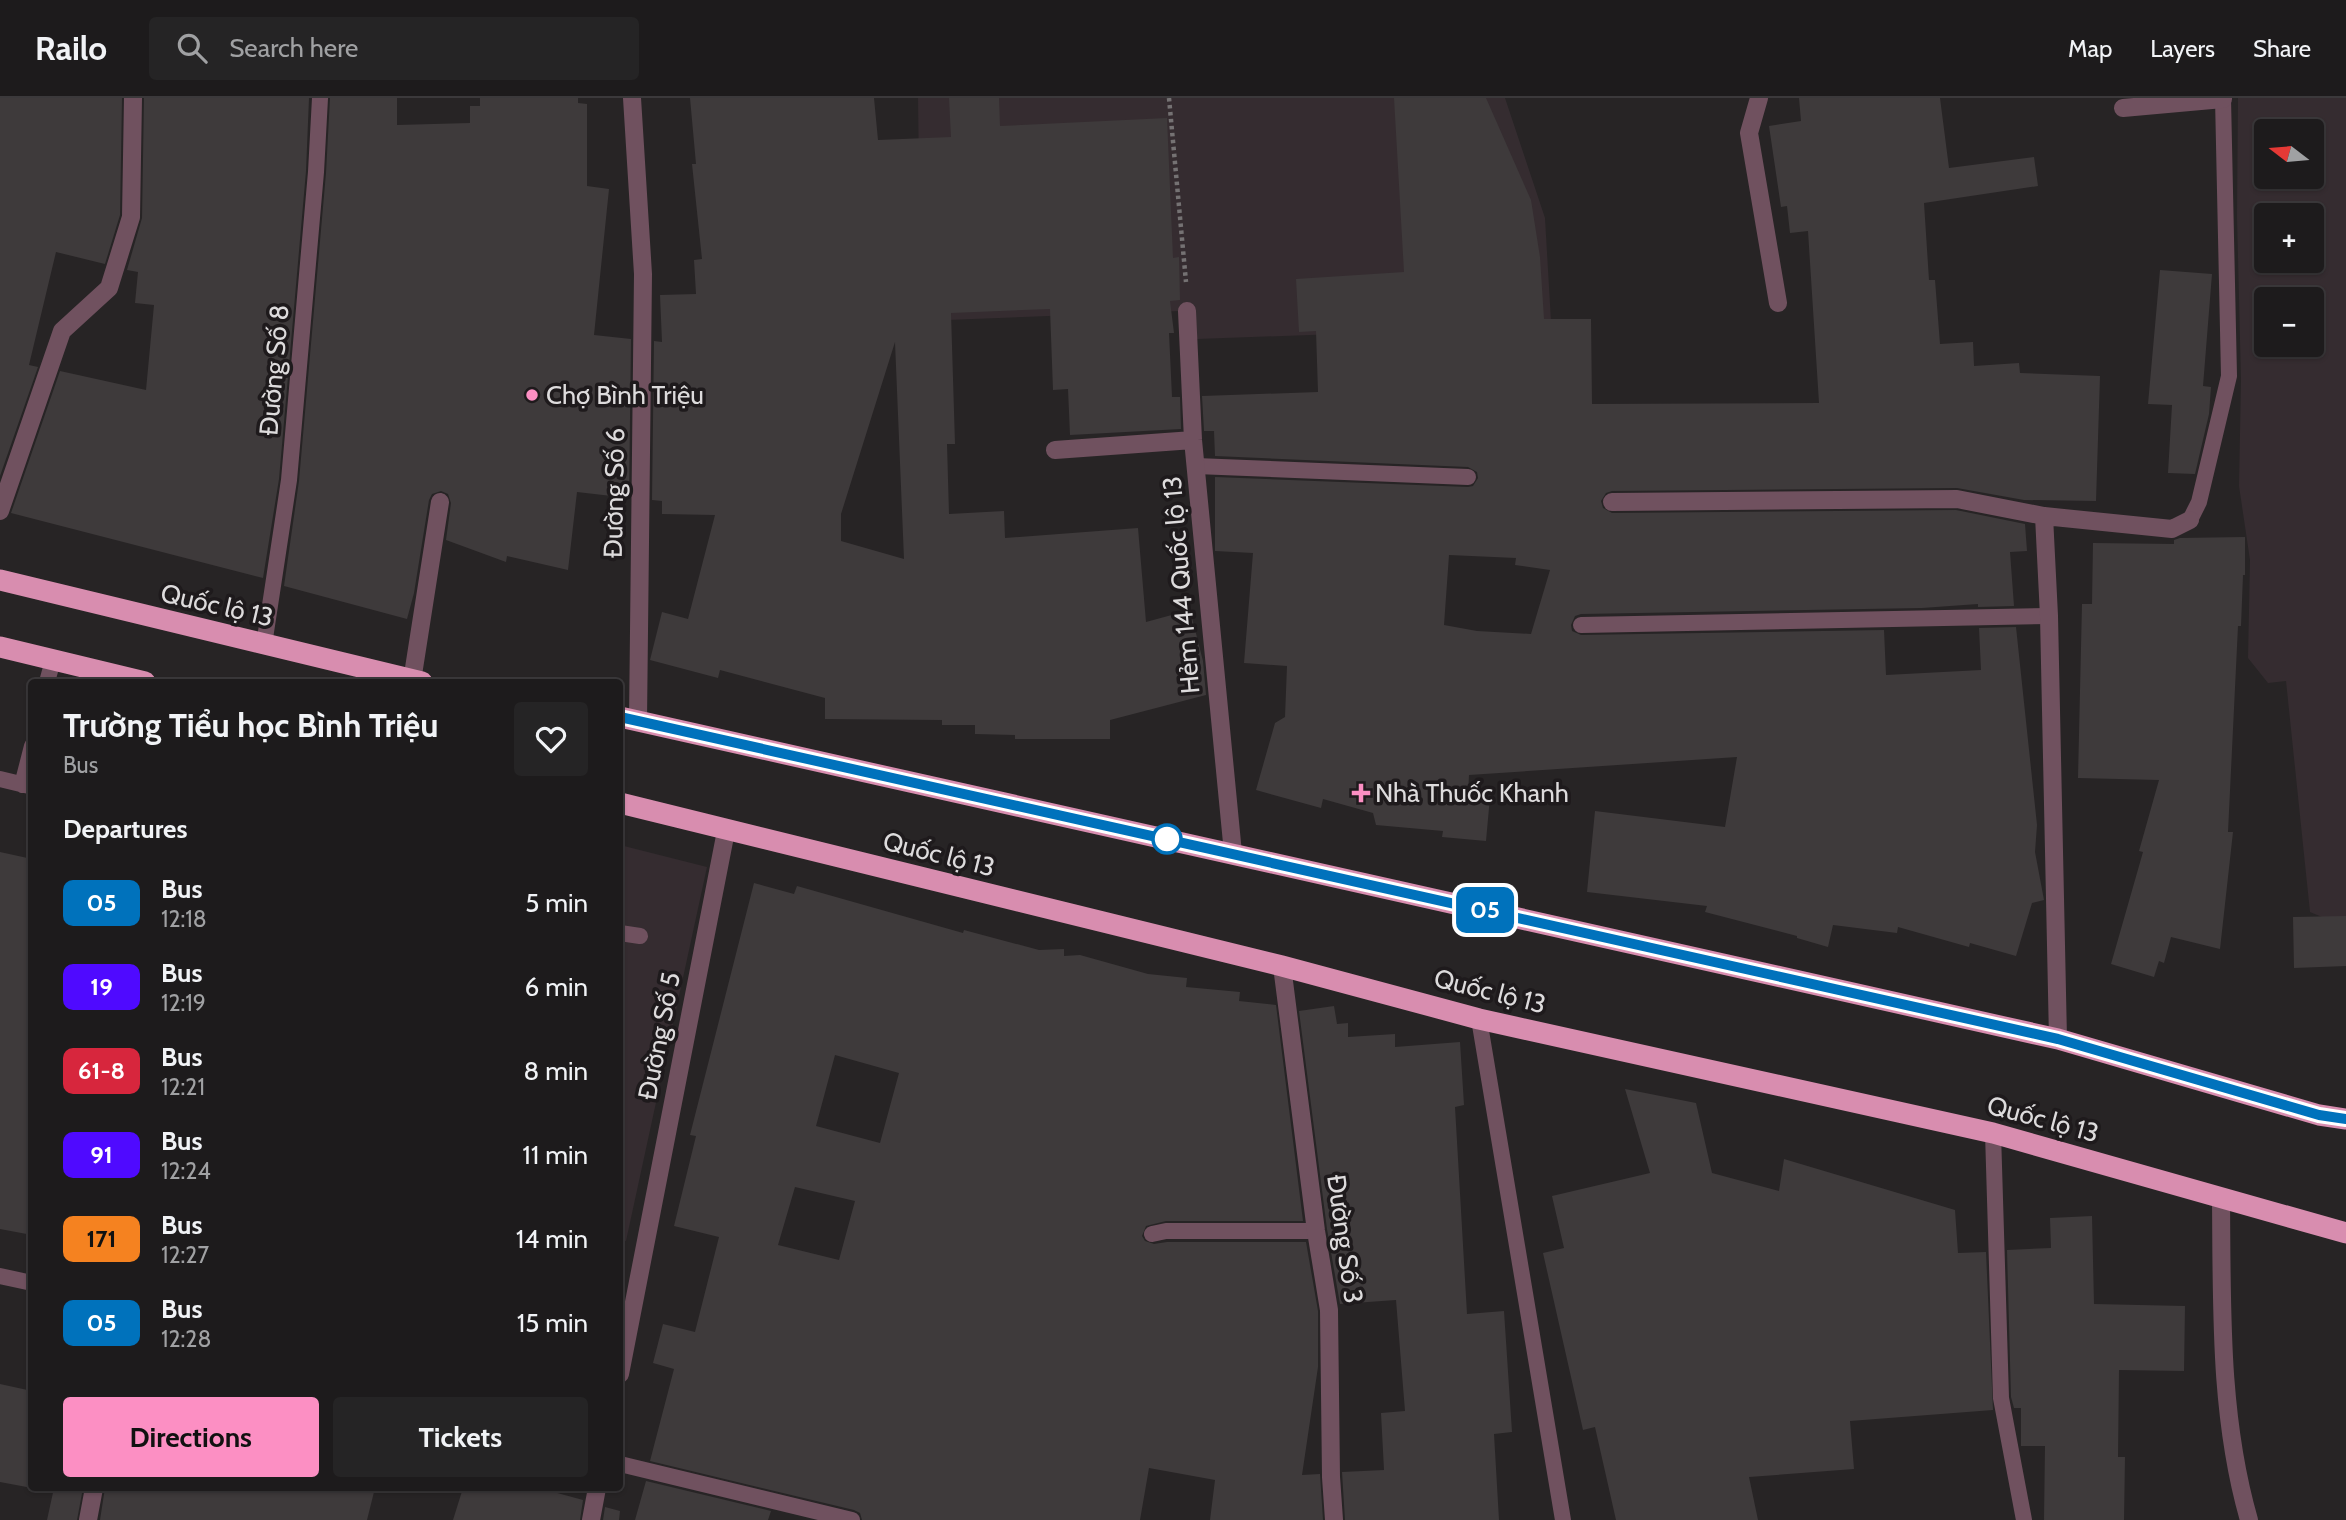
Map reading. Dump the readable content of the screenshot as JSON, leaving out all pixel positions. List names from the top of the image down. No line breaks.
{"streets":{"highway":["Quốc lộ 13"],"street":["Đường Số 6","Hẻm 144 Quốc lộ 13","Đường Số 5","Đường Số 3"],"lane":["Đường Số 8"]},"crossings":[["Đường Số 8","Quốc lộ 13"],["Quốc lộ 13","Đường Số 5"],["Quốc lộ 13","Đường Số 3"]],"places":{"other":["Chợ Bình Triệu"],"health":["Nhà Thuốc Khanh"]},"lines":["bus line 05"],"north":"left","page":{"header":"Railo","search":"Search here","nav":["Map","Layers","Share"],"on_map":"05","map_buttons":["+","−"],"heading":[["Trường Tiểu học Bình Triệu","Bus"],"Departures"],"list":[{"mark":"05","name":"Bus","note":"12:18","value":"5 min"},{"mark":"19","name":"Bus","note":"12:19","value":"6 min"},{"mark":"61-8","name":"Bus","note":"12:21","value":"8 min"},{"mark":"91","name":"Bus","note":"12:24","value":"11 min"},{"mark":"171","name":"Bus","note":"12:27","value":"14 min"},{"mark":"05","name":"Bus","note":"12:28","value":"15 min"}],"buttons":["Directions","Tickets"]}}
